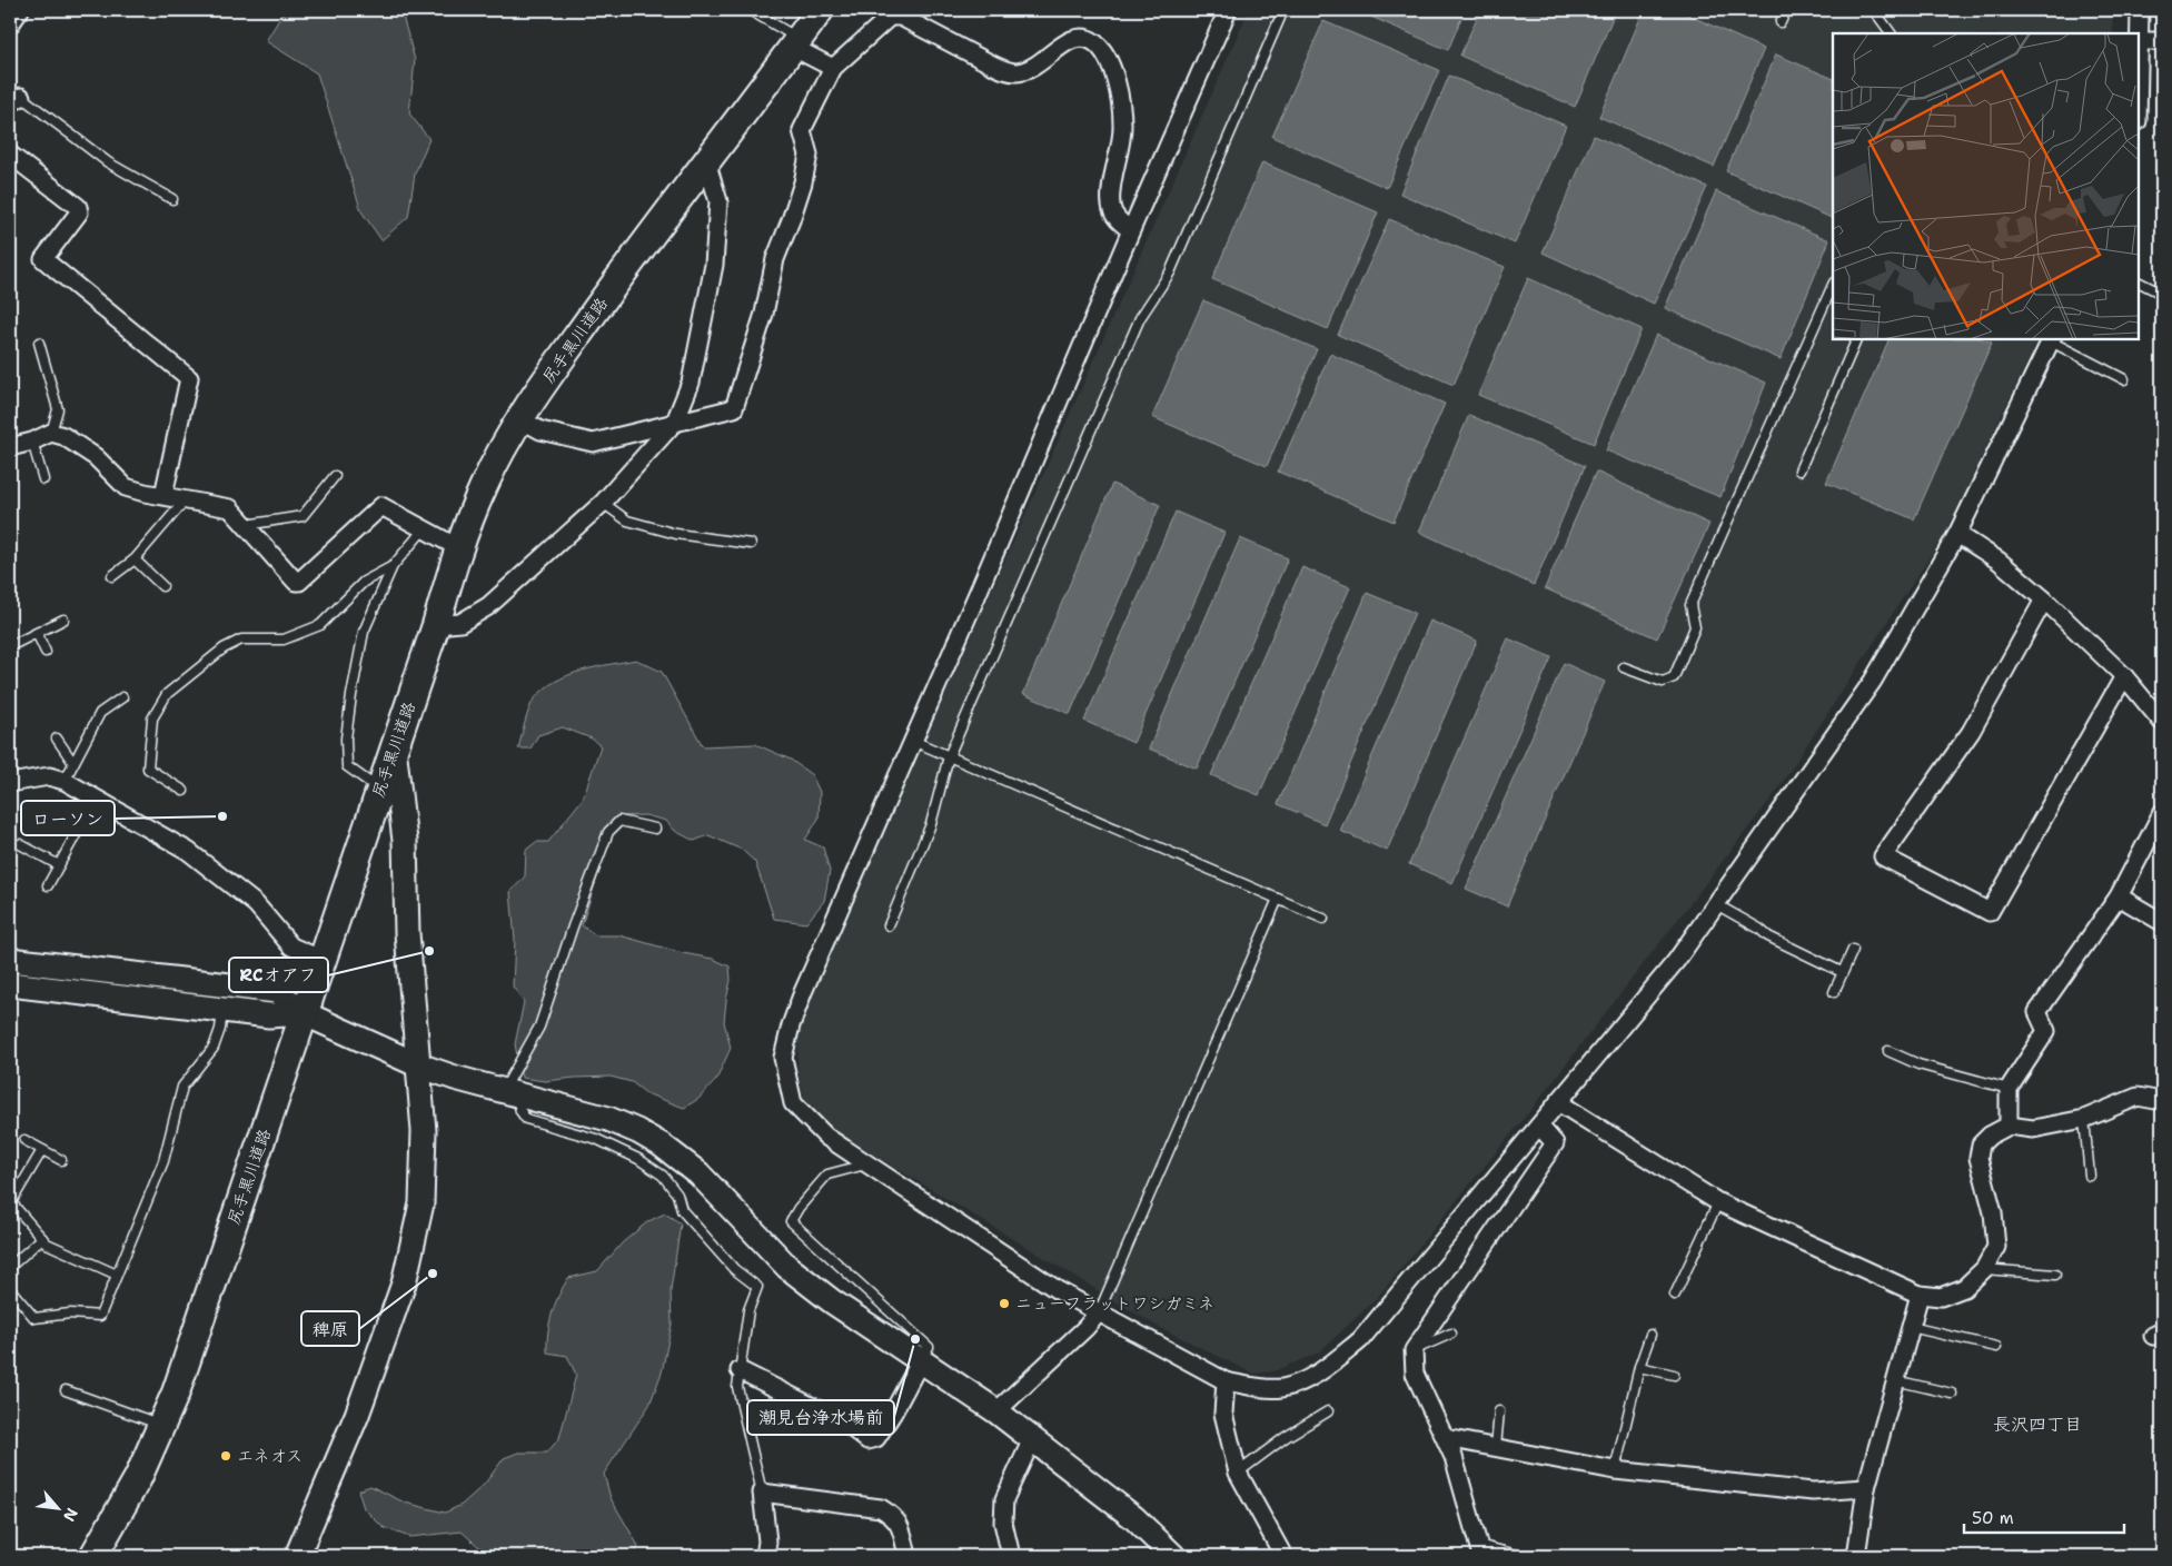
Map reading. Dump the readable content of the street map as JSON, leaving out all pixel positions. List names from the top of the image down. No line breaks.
{"streets":{"main road":["尻手黒川道路"]},"districts":["長沢四丁目"],"places":["ローソン","RCオアフ","稗原","ニューフラットワシガミネ","潮見台浄水場前","エネオス"],"scale_bar":"50 m","north":"bottom right"}
